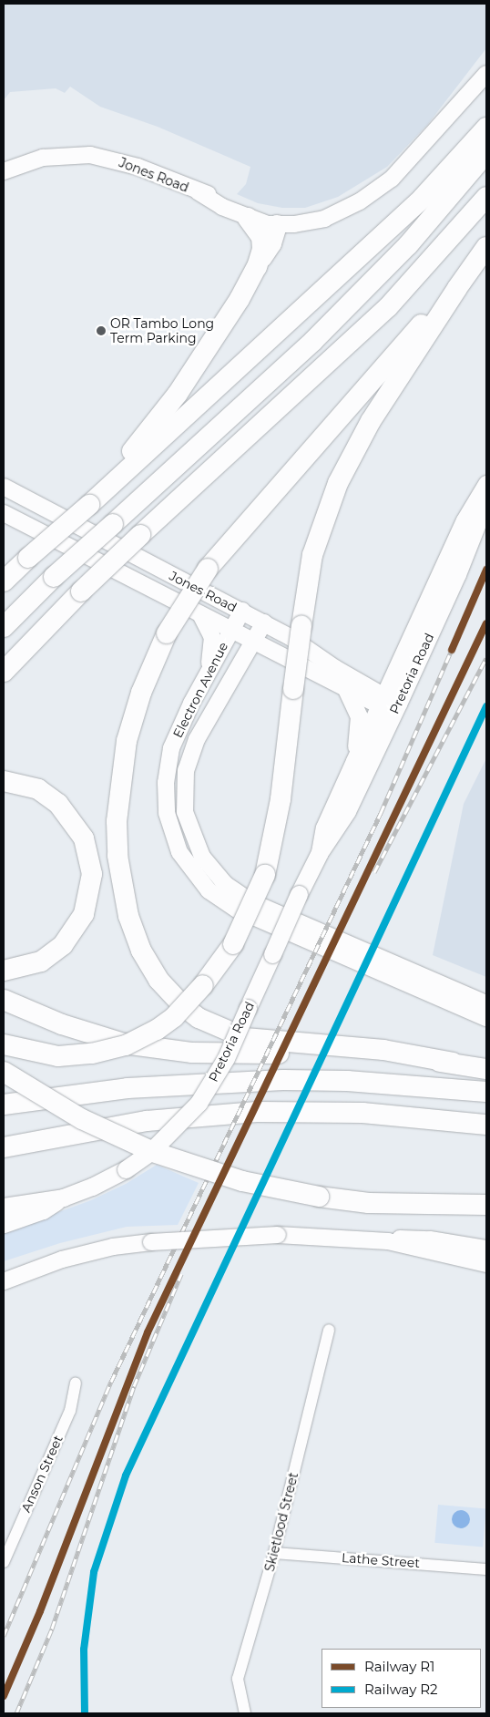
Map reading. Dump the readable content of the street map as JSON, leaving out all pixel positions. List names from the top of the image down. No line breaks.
{"streets":{"main road":["Jones Road","Pretoria Road","Electron Avenue"],"street":["Anson Street","Skietlood Street","Lathe Street"]},"crossings":[["Jones Road","Pretoria Road"],["Jones Road","Electron Avenue"],["Skietlood Street","Lathe Street"]],"places":["OR Tambo Long Term Parking"],"lines":["rail line R1","rail line R2"],"legend":["Railway R1","Railway R2"]}
